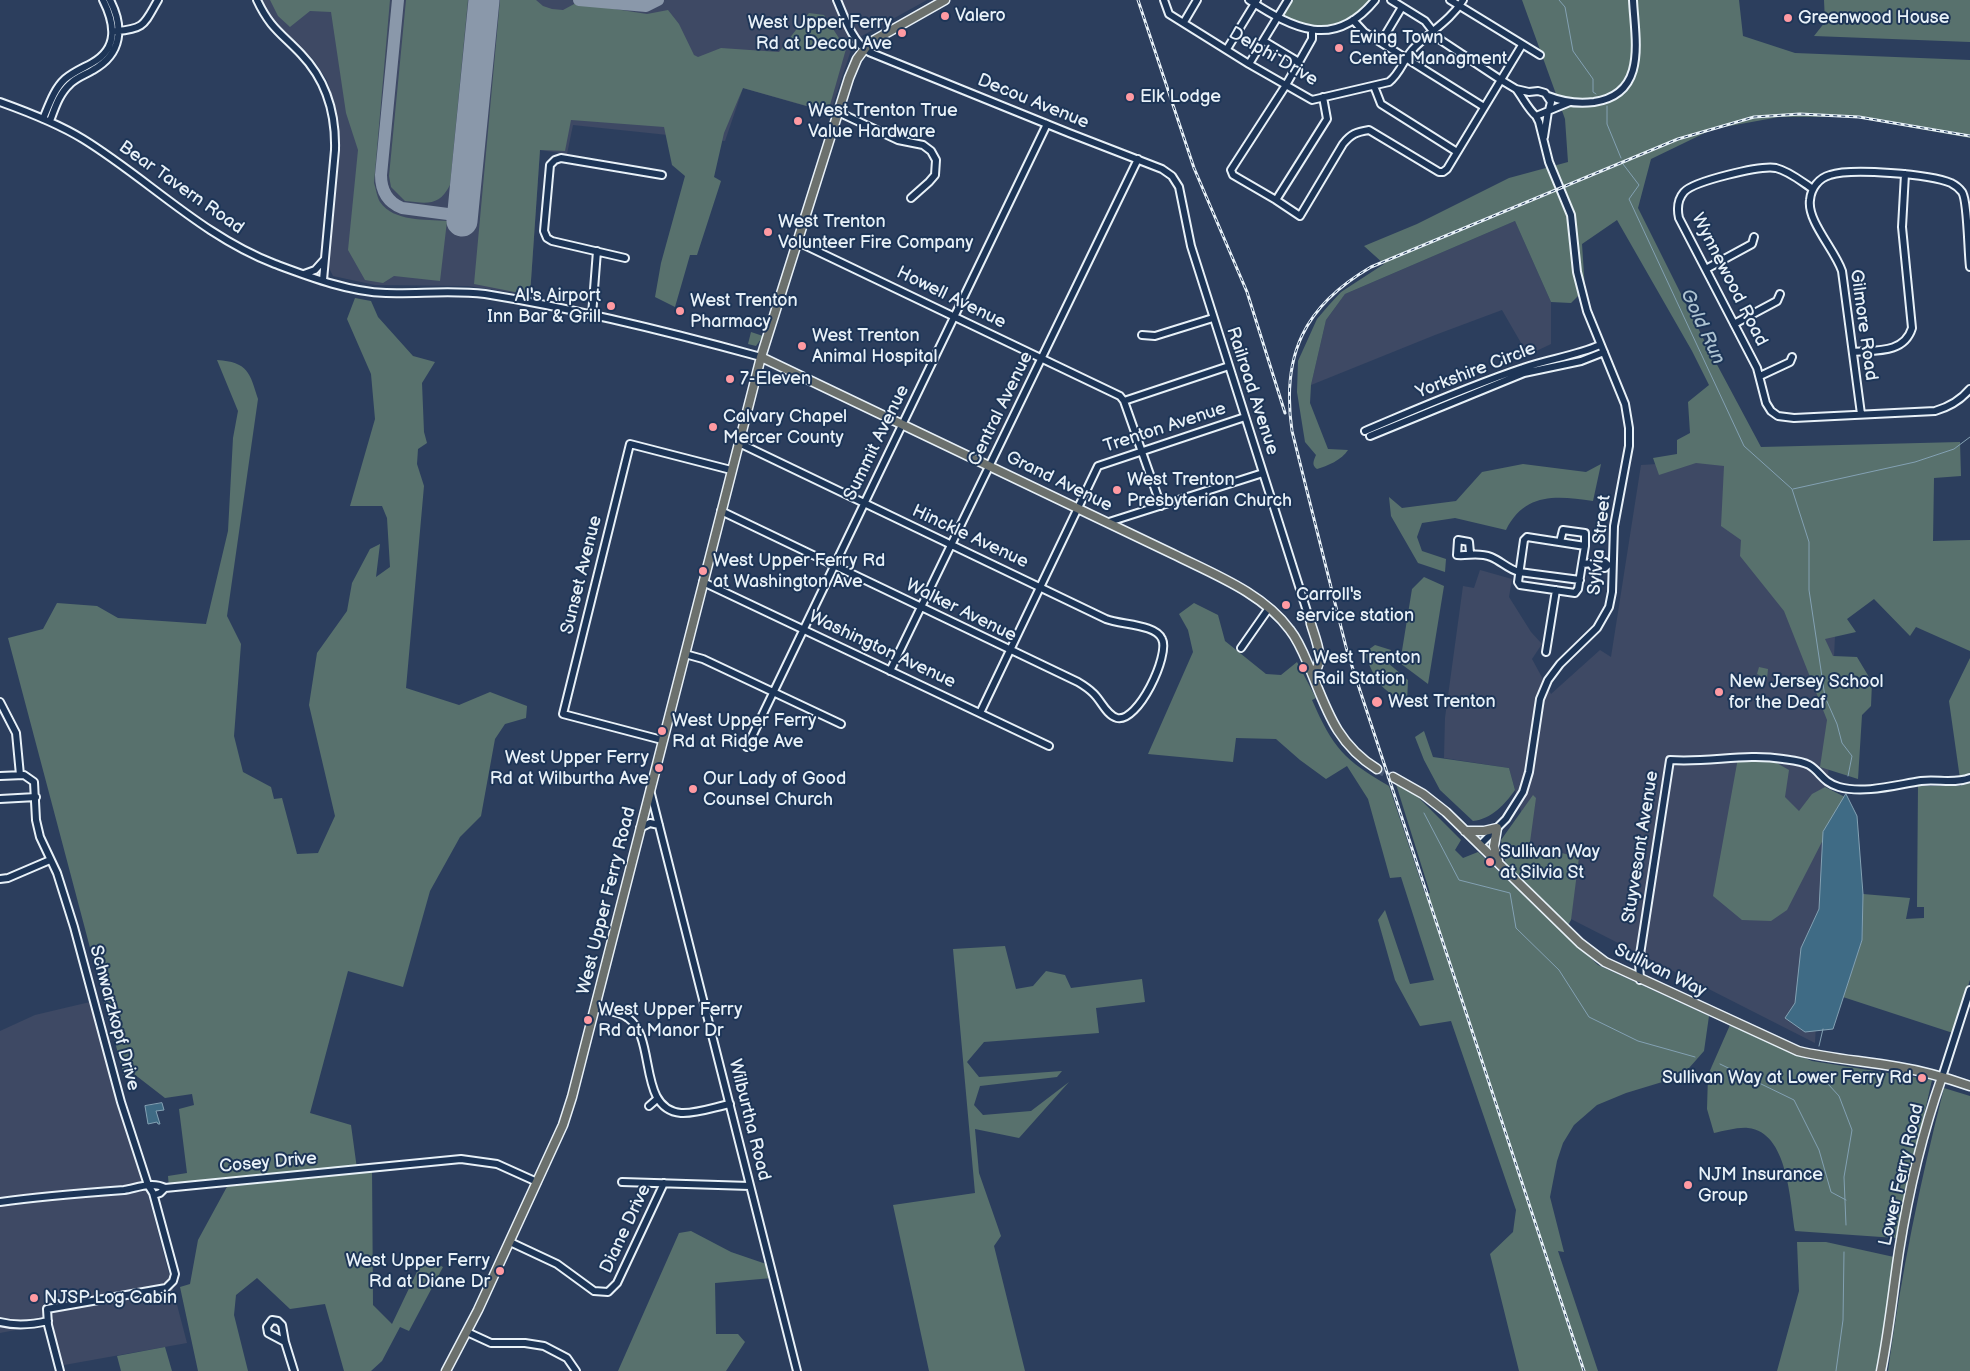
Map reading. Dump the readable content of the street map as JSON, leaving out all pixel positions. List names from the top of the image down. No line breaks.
{"streets":{"main road":["Grand Avenue","West Upper Ferry Road","Sullivan Way","Lower Ferry Road"],"street":["Delphi Drive","Decou Avenue","Bear Tavern Road","Wynnewood Road","Howell Avenue","Gilmore Road","Yorkshire Circle","Railroad Avenue","Central Avenue","Trenton Avenue","Summit Avenue","Hinckle Avenue","Sylvia Street","Sunset Avenue","Walker Avenue","Washington Avenue","Stuyvesant Avenue","Schwarzkopf Drive","Wilburtha Road","Cosey Drive","Diane Drive"]},"crossings":[["Decou Avenue","Railroad Avenue"],["Decou Avenue","Central Avenue"],["Decou Avenue","Summit Avenue"],["Decou Avenue","West Upper Ferry Road"],["Bear Tavern Road","Grand Avenue"],["Bear Tavern Road","West Upper Ferry Road"],["Wynnewood Road","Gilmore Road"],["Howell Avenue","Central Avenue"],["Howell Avenue","Summit Avenue"],["Howell Avenue","West Upper Ferry Road"],["Yorkshire Circle","Sylvia Street"],["Railroad Avenue","Trenton Avenue"],["Central Avenue","Grand Avenue"],["Central Avenue","Hinckle Avenue"],["Central Avenue","Walker Avenue"],["Central Avenue","Washington Avenue"],["Trenton Avenue","Grand Avenue"],["Trenton Avenue","Hinckle Avenue"],["Trenton Avenue","Walker Avenue"],["Trenton Avenue","Washington Avenue"],["Summit Avenue","Grand Avenue"],["Summit Avenue","Hinckle Avenue"],["Summit Avenue","Walker Avenue"],["Summit Avenue","Washington Avenue"],["Grand Avenue","West Upper Ferry Road"],["Hinckle Avenue","Walker Avenue"],["Hinckle Avenue","West Upper Ferry Road"],["Sylvia Street","Sullivan Way"],["Sunset Avenue","West Upper Ferry Road"],["Walker Avenue","West Upper Ferry Road"],["Washington Avenue","West Upper Ferry Road"],["Stuyvesant Avenue","Sullivan Way"],["West Upper Ferry Road","Wilburtha Road"],["West Upper Ferry Road","Cosey Drive"],["West Upper Ferry Road","Diane Drive"],["Sullivan Way","Lower Ferry Road"],["Schwarzkopf Drive","Cosey Drive"],["Wilburtha Road","Diane Drive"]],"water":["Gold Run"],"places":["Valero","Greenwood House","West Upper Ferry Rd at Decou Ave","Ewing Town Center Managment","Elk Lodge","West Trenton True Value Hardware","West Trenton Volunteer Fire Company","Al's Airport Inn Bar & Grill","West Trenton Pharmacy","West Trenton Animal Hospital","7-Eleven","Calvary Chapel Mercer County","West Trenton Presbyterian Church","West Upper Ferry Rd at Washington Ave","Carroll's service station","West Trenton Rail Station","New Jersey School for the Deaf","West Trenton","West Upper Ferry Rd at Ridge Ave","West Upper Ferry Rd at Wilburtha Ave","Our Lady of Good Counsel Church","Sullivan Way at Silvia St","West Upper Ferry Rd at Manor Dr","Sullivan Way at Lower Ferry Rd","NJM Insurance Group","West Upper Ferry Rd at Diane Dr","NJSP Log Cabin"]}
